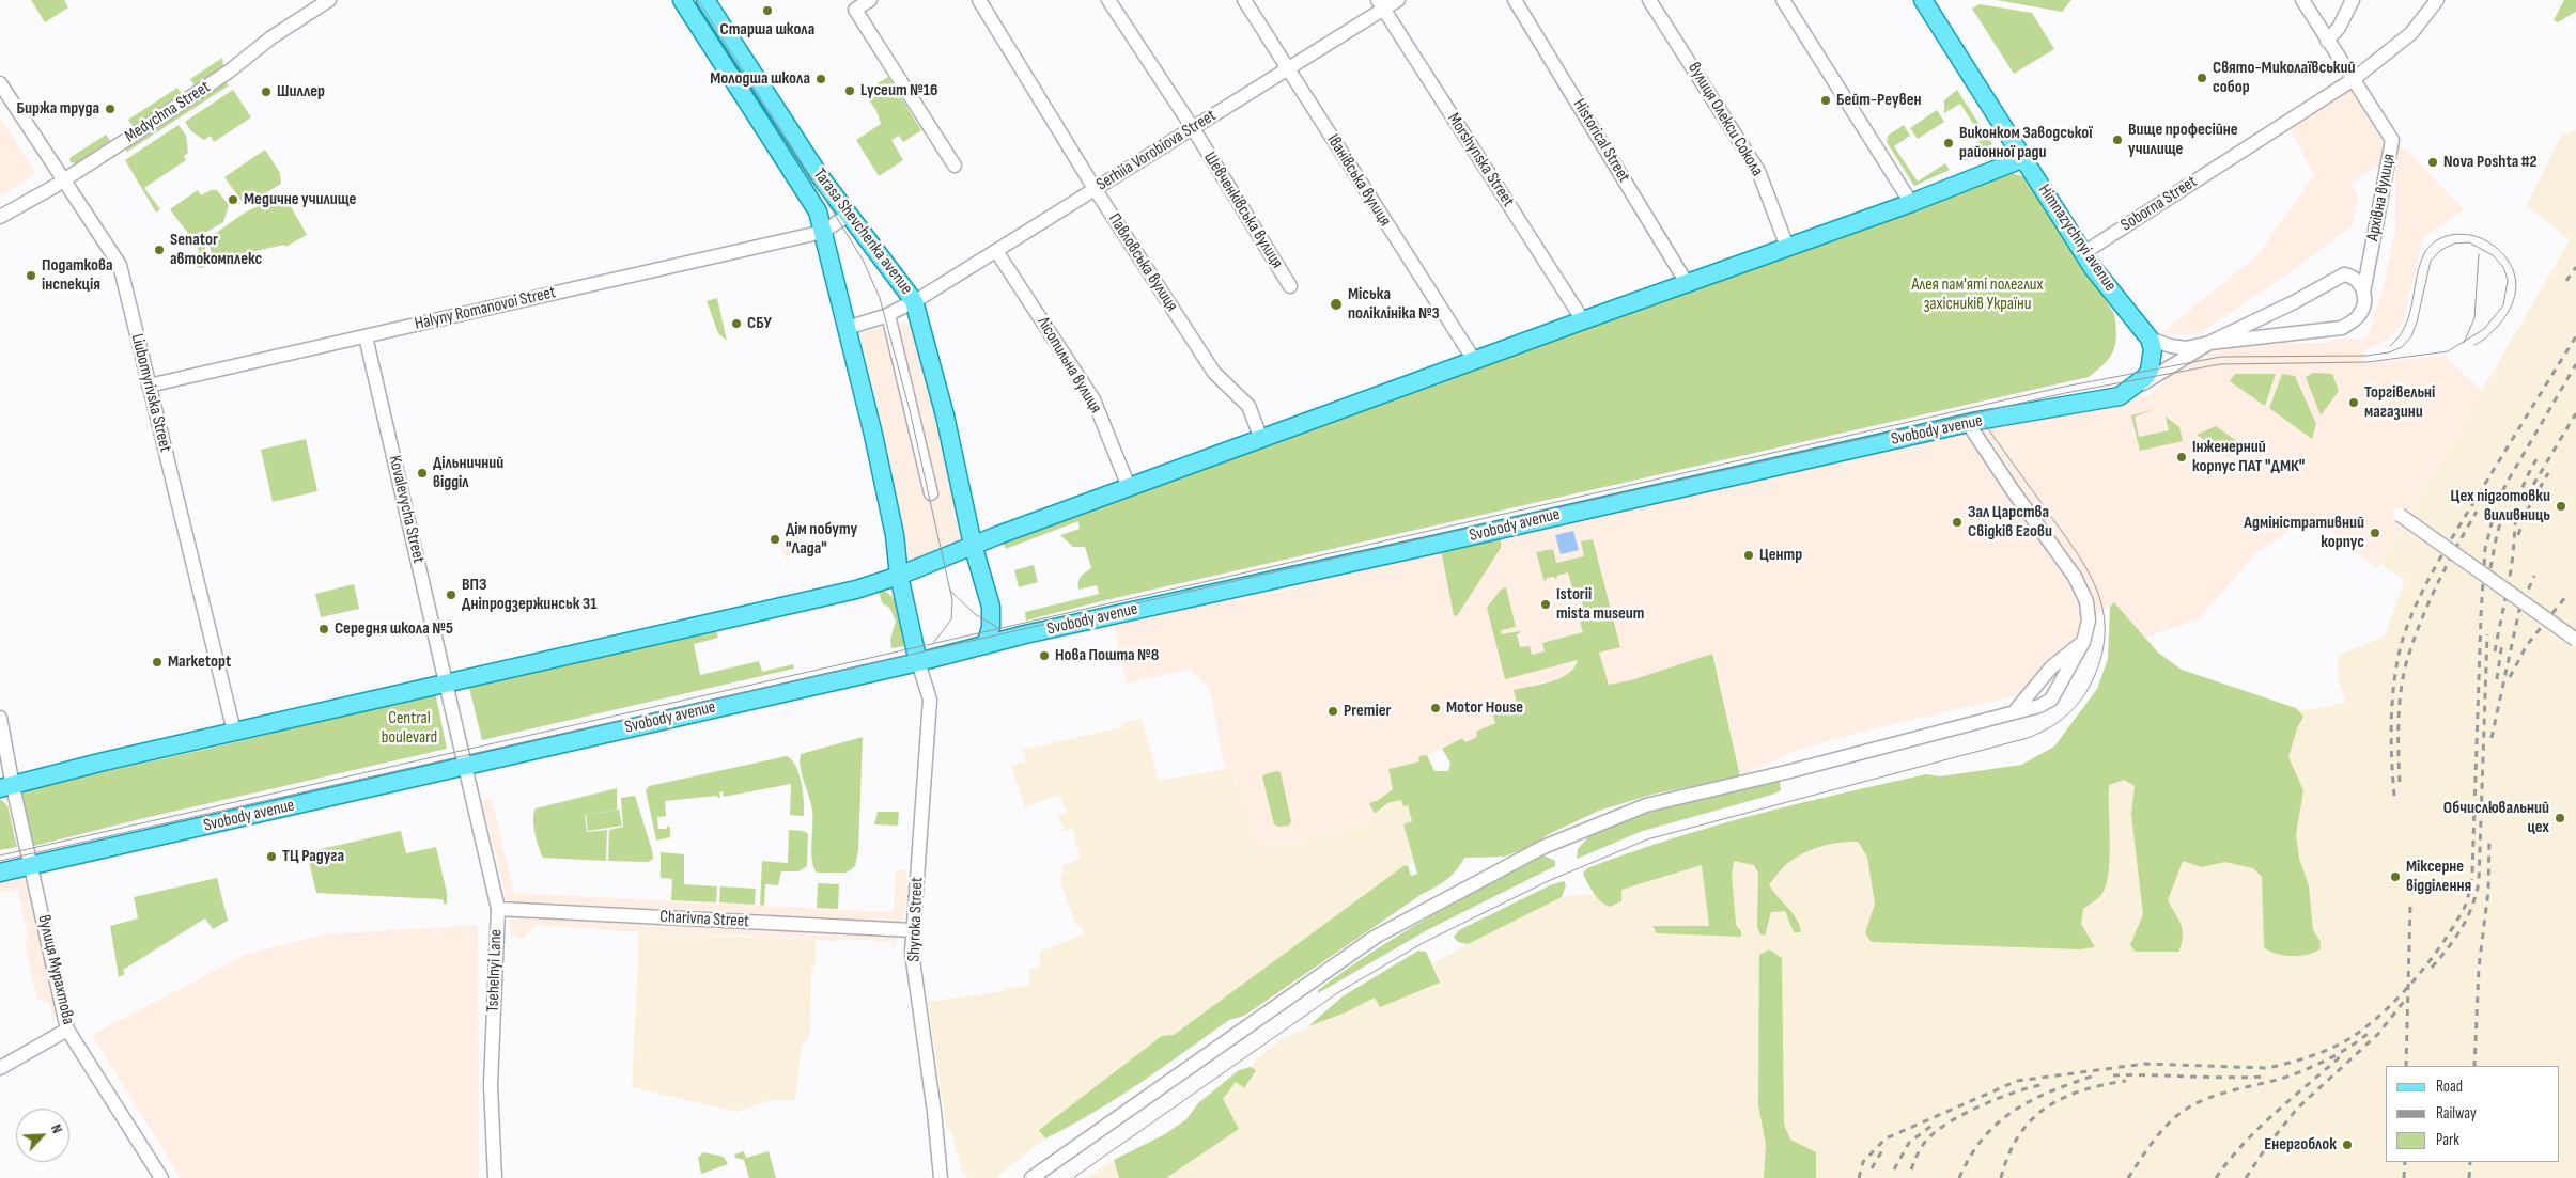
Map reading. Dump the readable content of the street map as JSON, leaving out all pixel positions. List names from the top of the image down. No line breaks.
{"streets":{"main road":["Tarasa Shevchenka avenue","Himnazychnyi avenue","Svobody avenue"],"street":["Medychna Street","вулиця Олекси Сокола","Historical Street","Serhiia Vorobiova Street","Morshynska Street","Іванівська вулиця","Архівна вулиця","Soborna Street","Шевченківська вулиця","Павловська вулиця","Halyny Romanovoi Street","Лісопильна вулиця","Liubomyrivska Street","Kovalevycha Street","Charivna Street","Shyroka Street","вулиця Мурахтова","Tsehelnyi Lane"]},"crossings":[["Medychna Street","Liubomyrivska Street"],["Serhiia Vorobiova Street","Morshynska Street"],["Serhiia Vorobiova Street","Іванівська вулиця"],["Serhiia Vorobiova Street","Шевченківська вулиця"],["Serhiia Vorobiova Street","Tarasa Shevchenka avenue"],["Serhiia Vorobiova Street","Павловська вулиця"],["Serhiia Vorobiova Street","Лісопильна вулиця"],["Архівна вулиця","Soborna Street"],["Архівна вулиця","Svobody avenue"],["Soborna Street","Himnazychnyi avenue"],["Tarasa Shevchenka avenue","Halyny Romanovoi Street"],["Tarasa Shevchenka avenue","Svobody avenue"],["Tarasa Shevchenka avenue","Shyroka Street"],["Halyny Romanovoi Street","Liubomyrivska Street"],["Halyny Romanovoi Street","Kovalevycha Street"],["Svobody avenue","Kovalevycha Street"],["Svobody avenue","Shyroka Street"],["Svobody avenue","вулиця Мурахтова"],["Svobody avenue","Tsehelnyi Lane"],["Kovalevycha Street","Tsehelnyi Lane"],["Charivna Street","Shyroka Street"],["Charivna Street","Tsehelnyi Lane"]],"parks":["Алея пам'яті полеглих захісників України","Central boulevard"],"places":["Старша школа","Свято-Миколаївський собор","Молодша школа","Lyceum №16","Шиллер","Бейт-Реувен","Биржа труда","Вище професійне училище","Виконком Заводської районної ради","Nova Poshta #2","Медичне училище","Senator автокомплекс","Податкова інспекція","Міська поліклініка №3","СБУ","Торгівельні магазини","Інженерний корпус ПАТ \"ДМК\"","Дільничний відділ","Цех підготовки виливниць","Зал Царства Свiдкiв Егови","Адміністративний корпус","Дім побуту \"Лада\"","Центр","ВПЗ Дніпродзержинськ 31","Istorii mista museum","Середня школа №5","Нова Пошта №8","Marketopt","Motor House","Premier","Обчислювальний цех","ТЦ Радуга","Міксерне відділення","Енергоблок"],"legend":["Road","Railway","Park"],"north":"top right"}
